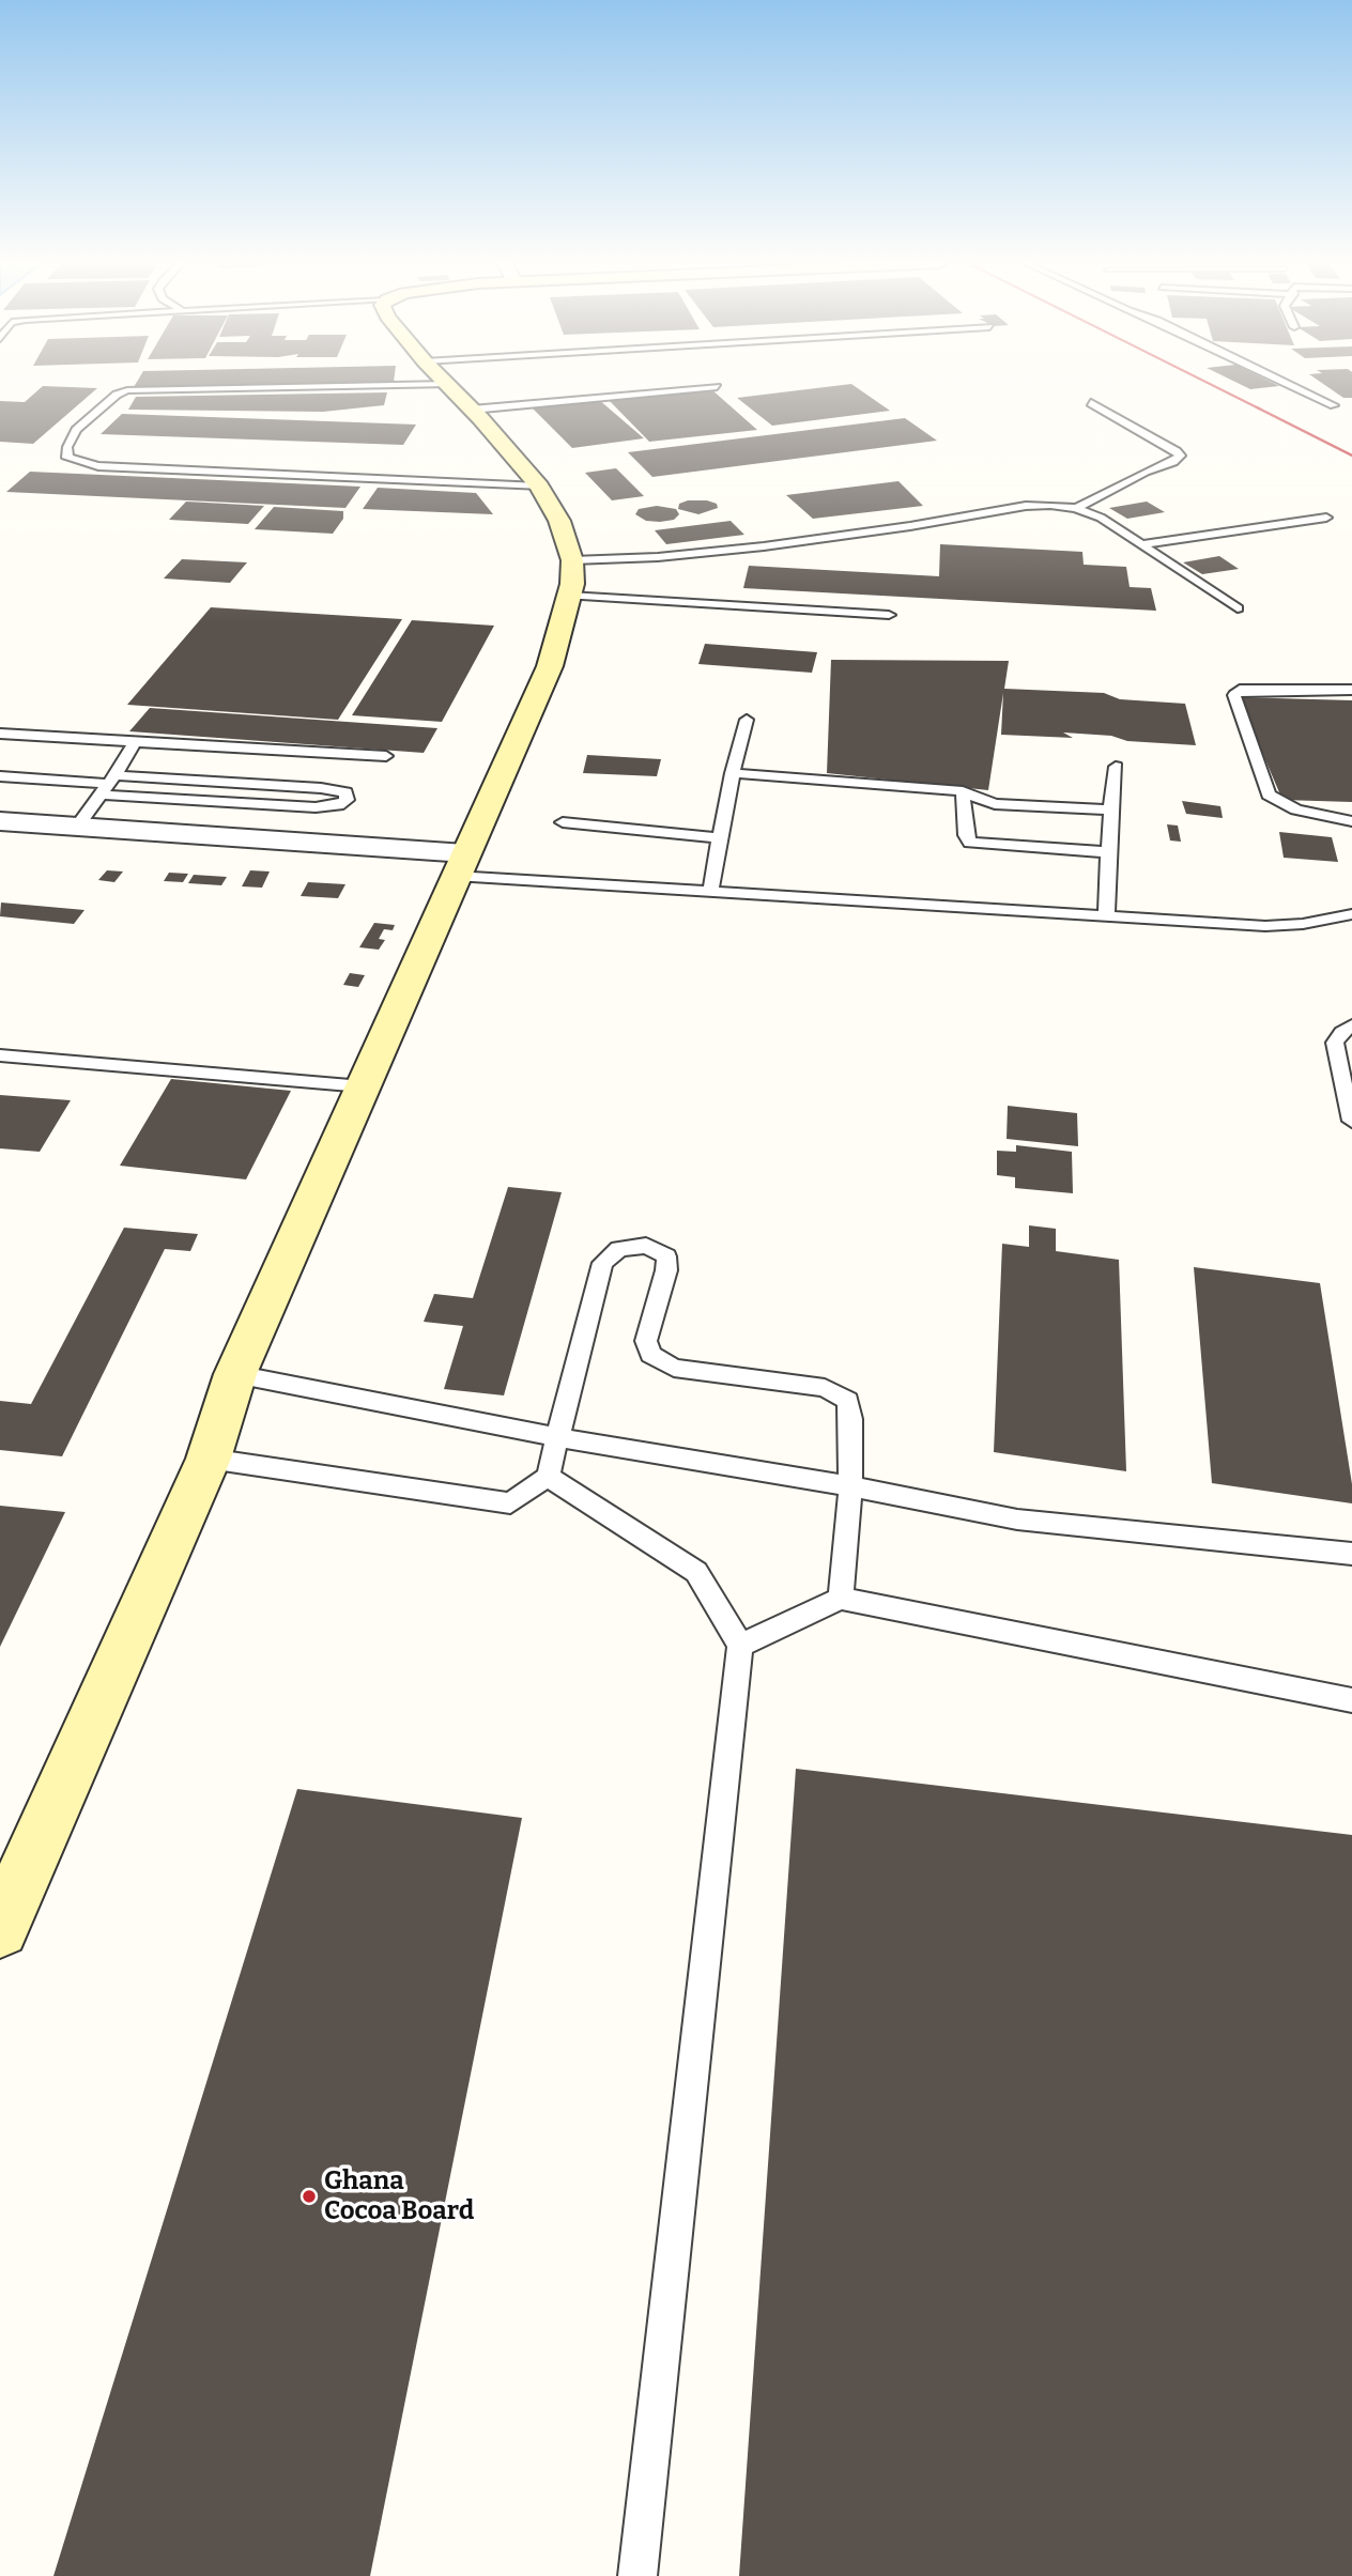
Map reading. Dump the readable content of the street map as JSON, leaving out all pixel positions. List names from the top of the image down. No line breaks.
{"places":["Ghana Cocoa Board"]}
